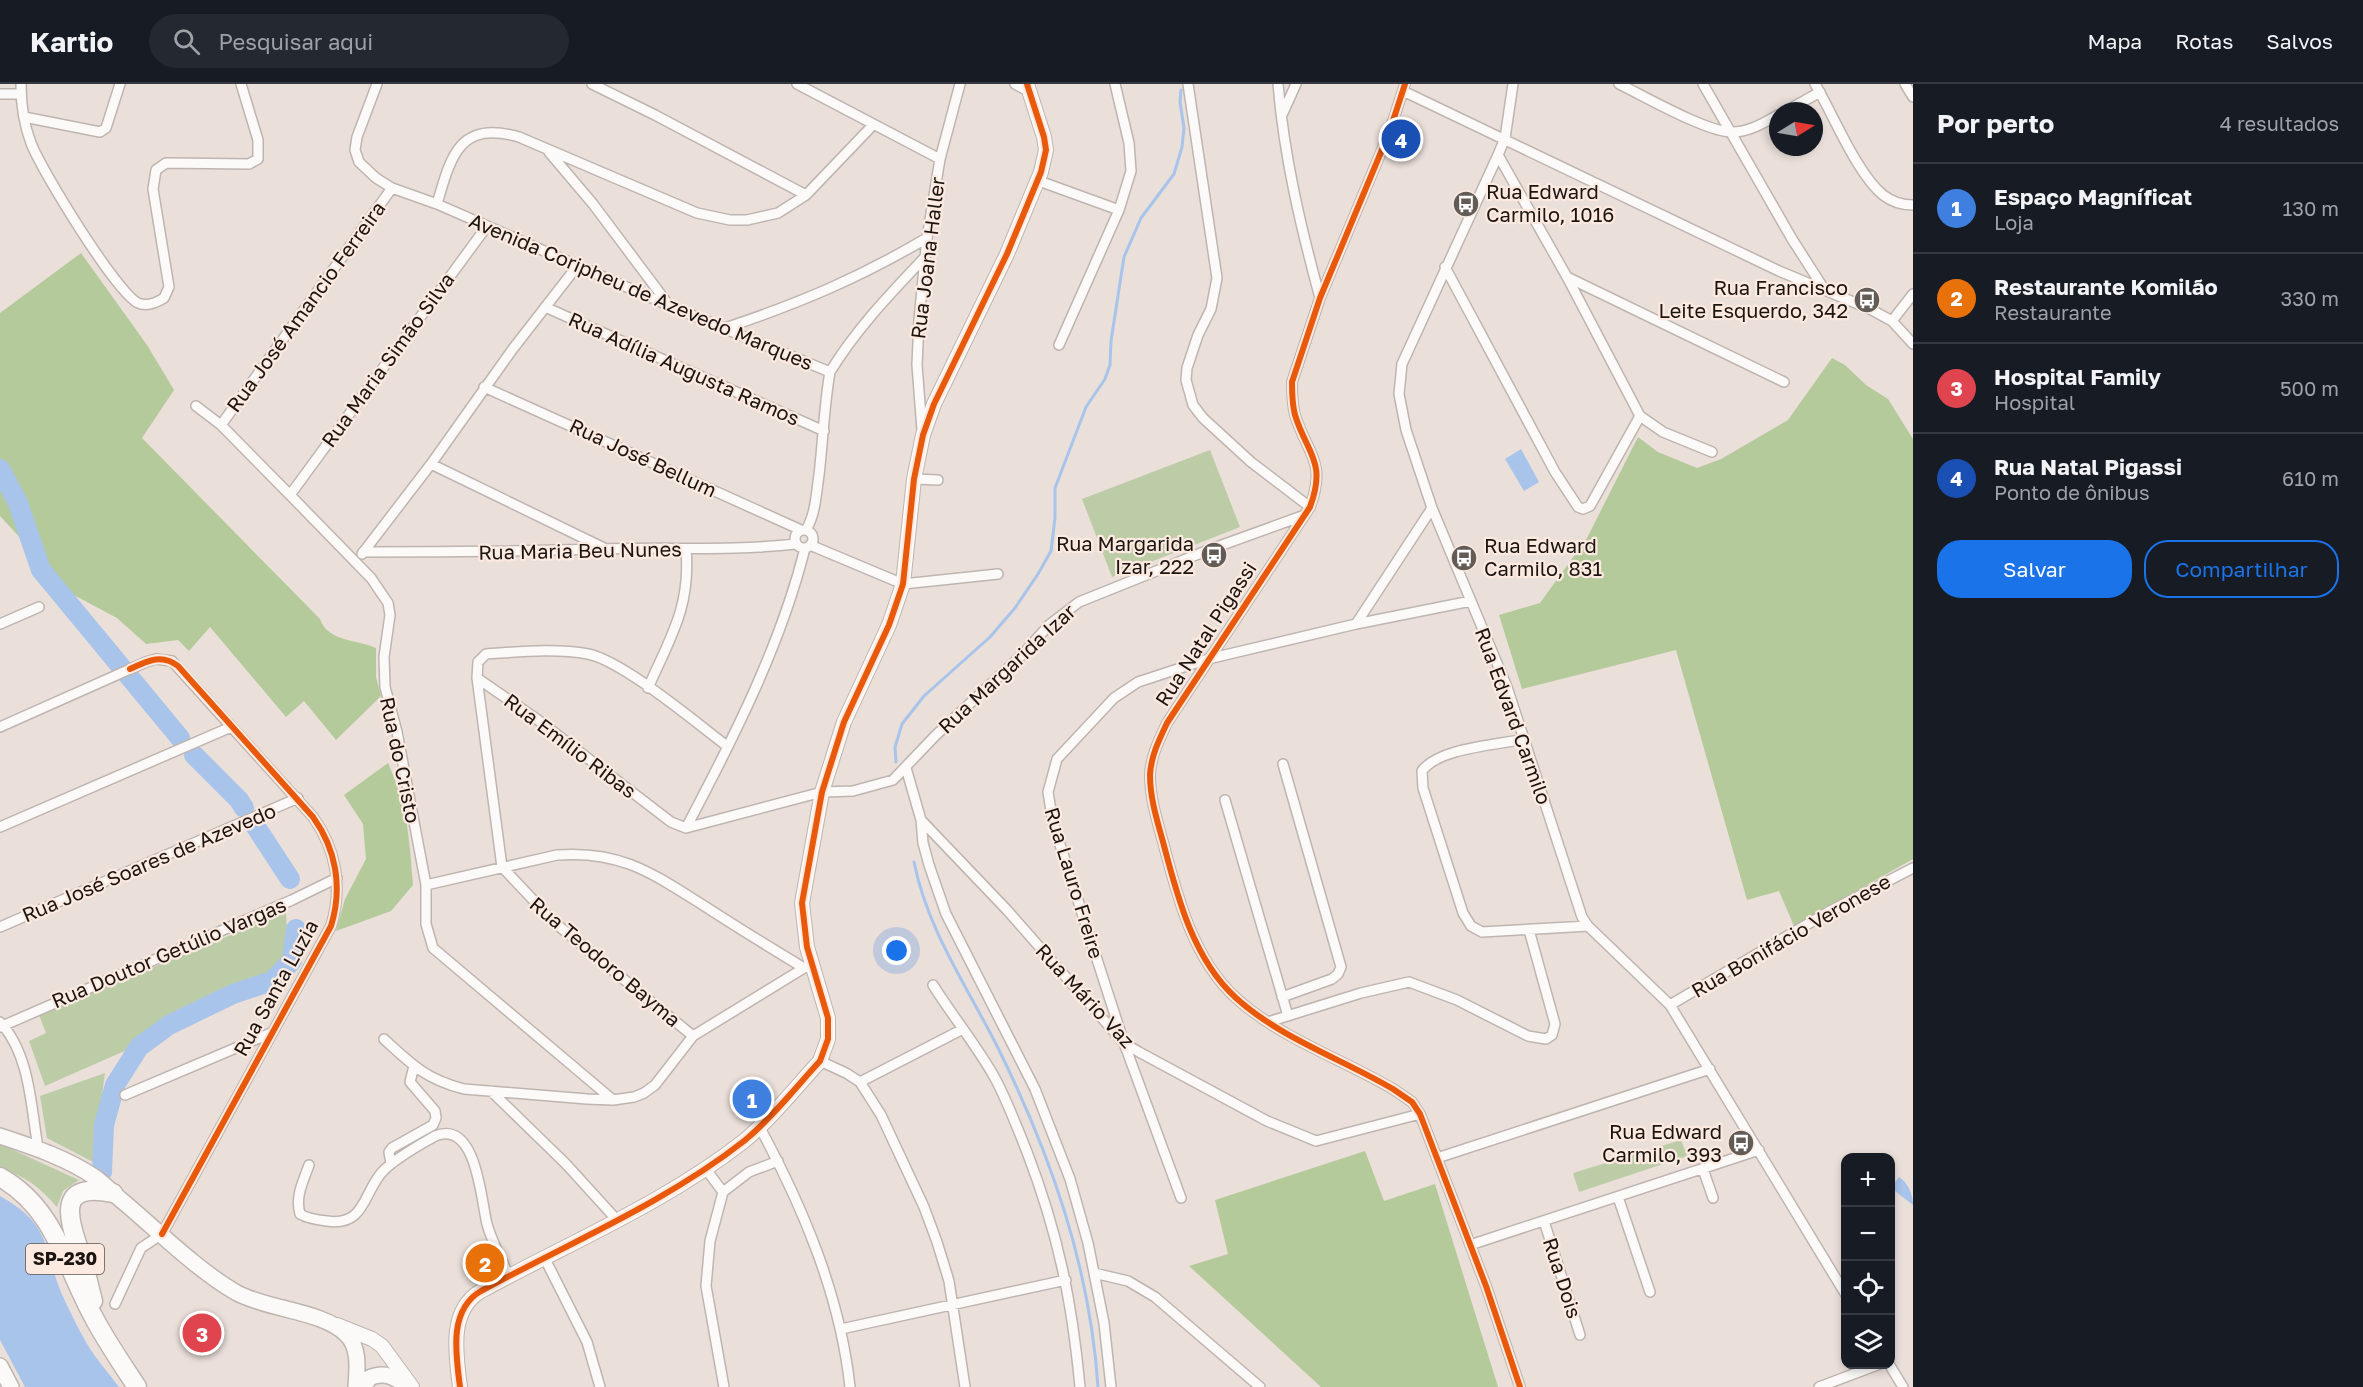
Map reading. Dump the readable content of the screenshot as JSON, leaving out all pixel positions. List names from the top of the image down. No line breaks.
{"streets":{"highway":["SP-230"],"street":["Rua Joana Haller","Avenida Coripheu de Azevedo Marques","Rua José Amancio Ferreira","Rua Maria Simão Silva","Rua Adília Augusta Ramos","Rua José Bellum","Rua Maria Beu Nunes","Rua Natal Pigassi","Rua Margarida Izar","Rua Edvard Carmilo","Rua Emílio Ribas","Rua do Cristo","Rua José Soares de Azevedo","Rua Lauro Freire","Rua Bonifácio Veronese","Rua Doutor Getúlio Vargas","Rua Teodoro Bayma","Rua Santa Luzia","Rua Mário Vaz","Rua Dois"]},"crossings":[["Rua Joana Haller","Avenida Coripheu de Azevedo Marques"],["Avenida Coripheu de Azevedo Marques","Rua José Amancio Ferreira"],["Avenida Coripheu de Azevedo Marques","Rua Maria Simão Silva"],["Rua José Amancio Ferreira","Rua do Cristo"],["Rua Maria Simão Silva","Rua do Cristo"],["Rua Natal Pigassi","Rua Margarida Izar"],["Rua Natal Pigassi","Rua Lauro Freire"],["Rua Natal Pigassi","Rua Mário Vaz"],["Rua Margarida Izar","Rua Emílio Ribas"],["Rua Edvard Carmilo","Rua Lauro Freire"],["Rua Edvard Carmilo","Rua Bonifácio Veronese"],["Rua José Soares de Azevedo","Rua Santa Luzia"],["Rua Lauro Freire","Rua Mário Vaz"],["Rua Doutor Getúlio Vargas","Rua Santa Luzia"]],"places":{"bus stop":["Rua Edward Carmilo, 1016","Rua Francisco Leite Esquerdo, 342","Rua Margarida Izar, 222","Rua Edward Carmilo, 831","Rua Edward Carmilo, 393"]},"north":"right","page":{"header":"Kartio","search":"Pesquisar aqui","nav":["Mapa","Rotas","Salvos"],"heading":["Por perto","4 resultados"],"pins":["4","1","2","3"],"list":[{"mark":"1","name":"Espaço Magníficat","note":"Loja","value":"130 m"},{"mark":"2","name":"Restaurante Komilão","note":"Restaurante","value":"330 m"},{"mark":"3","name":"Hospital Family","note":"Hospital","value":"500 m"},{"mark":"4","name":"Rua Natal Pigassi","note":"Ponto de ônibus","value":"610 m"}],"buttons":["Salvar","Compartilhar"],"map_buttons":["+","−"]}}
